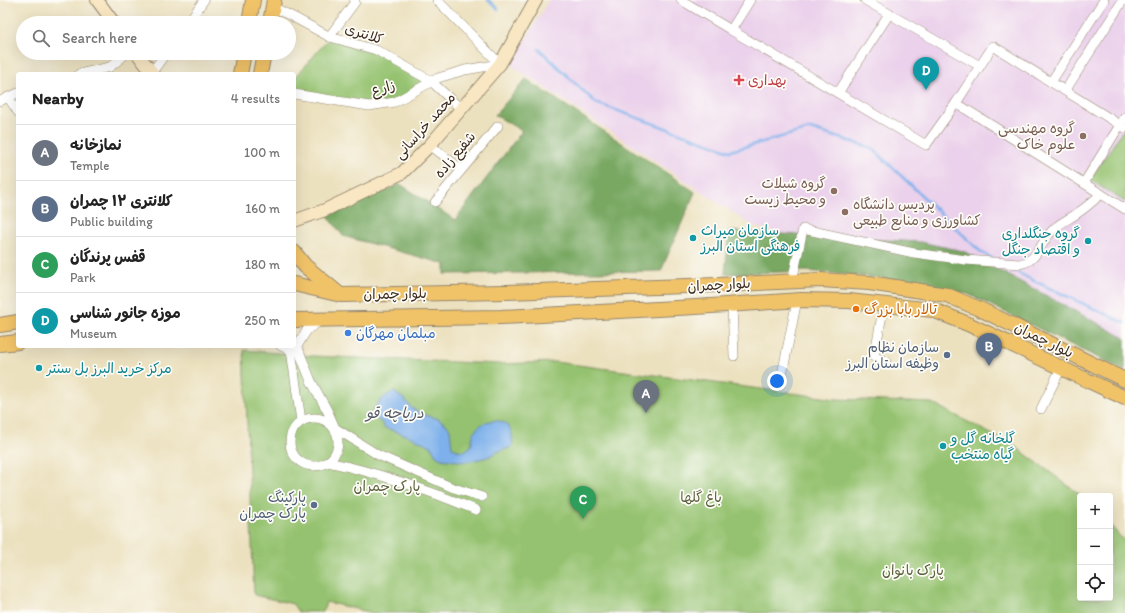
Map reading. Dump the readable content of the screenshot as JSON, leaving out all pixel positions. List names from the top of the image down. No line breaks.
{"streets":{"main road":["بلوار چمران"],"street":["کلانتری","زارع","محمد خراسانی","شفیع زاده"]},"crossings":[["کلانتری","زارع"],["کلانتری","محمد خراسانی"],["زارع","محمد خراسانی"]],"water":["دریاچه قو"],"parks":["پارک چمران","باغ گلها","پارک بانوان"],"places":{"health":["بهداری"],"other":["گروه مهندسی علوم خاک","گروه شیلات و محیط زیست","پردیس دانشگاه کشاورزی و منابع طبیعی","سازمان میراث فرهنگی استان البرز","گروه جنگلداری و اقتصاد جنگل","تالار بابا بزرگ","مبلمان مهرگان","سازمان نظام وظیفه استان البرز","مرکز خرید البرز بل سنتر","گلخانه گل و گیاه منتخب","پارکینگ پارک چمران"]},"page":{"search":"Search here","pins":["D","B","A","C"],"heading":["Nearby","4 results"],"list":[{"mark":"A","name":"نمازخانه","note":"Temple","value":"100 m"},{"mark":"B","name":"کلانتری ۱۲ چمران","note":"Public building","value":"160 m"},{"mark":"C","name":"قفس پرندگان","note":"Park","value":"180 m"},{"mark":"D","name":"موزه جانور شناسی","note":"Museum","value":"250 m"}],"map_buttons":["+","−"]}}
